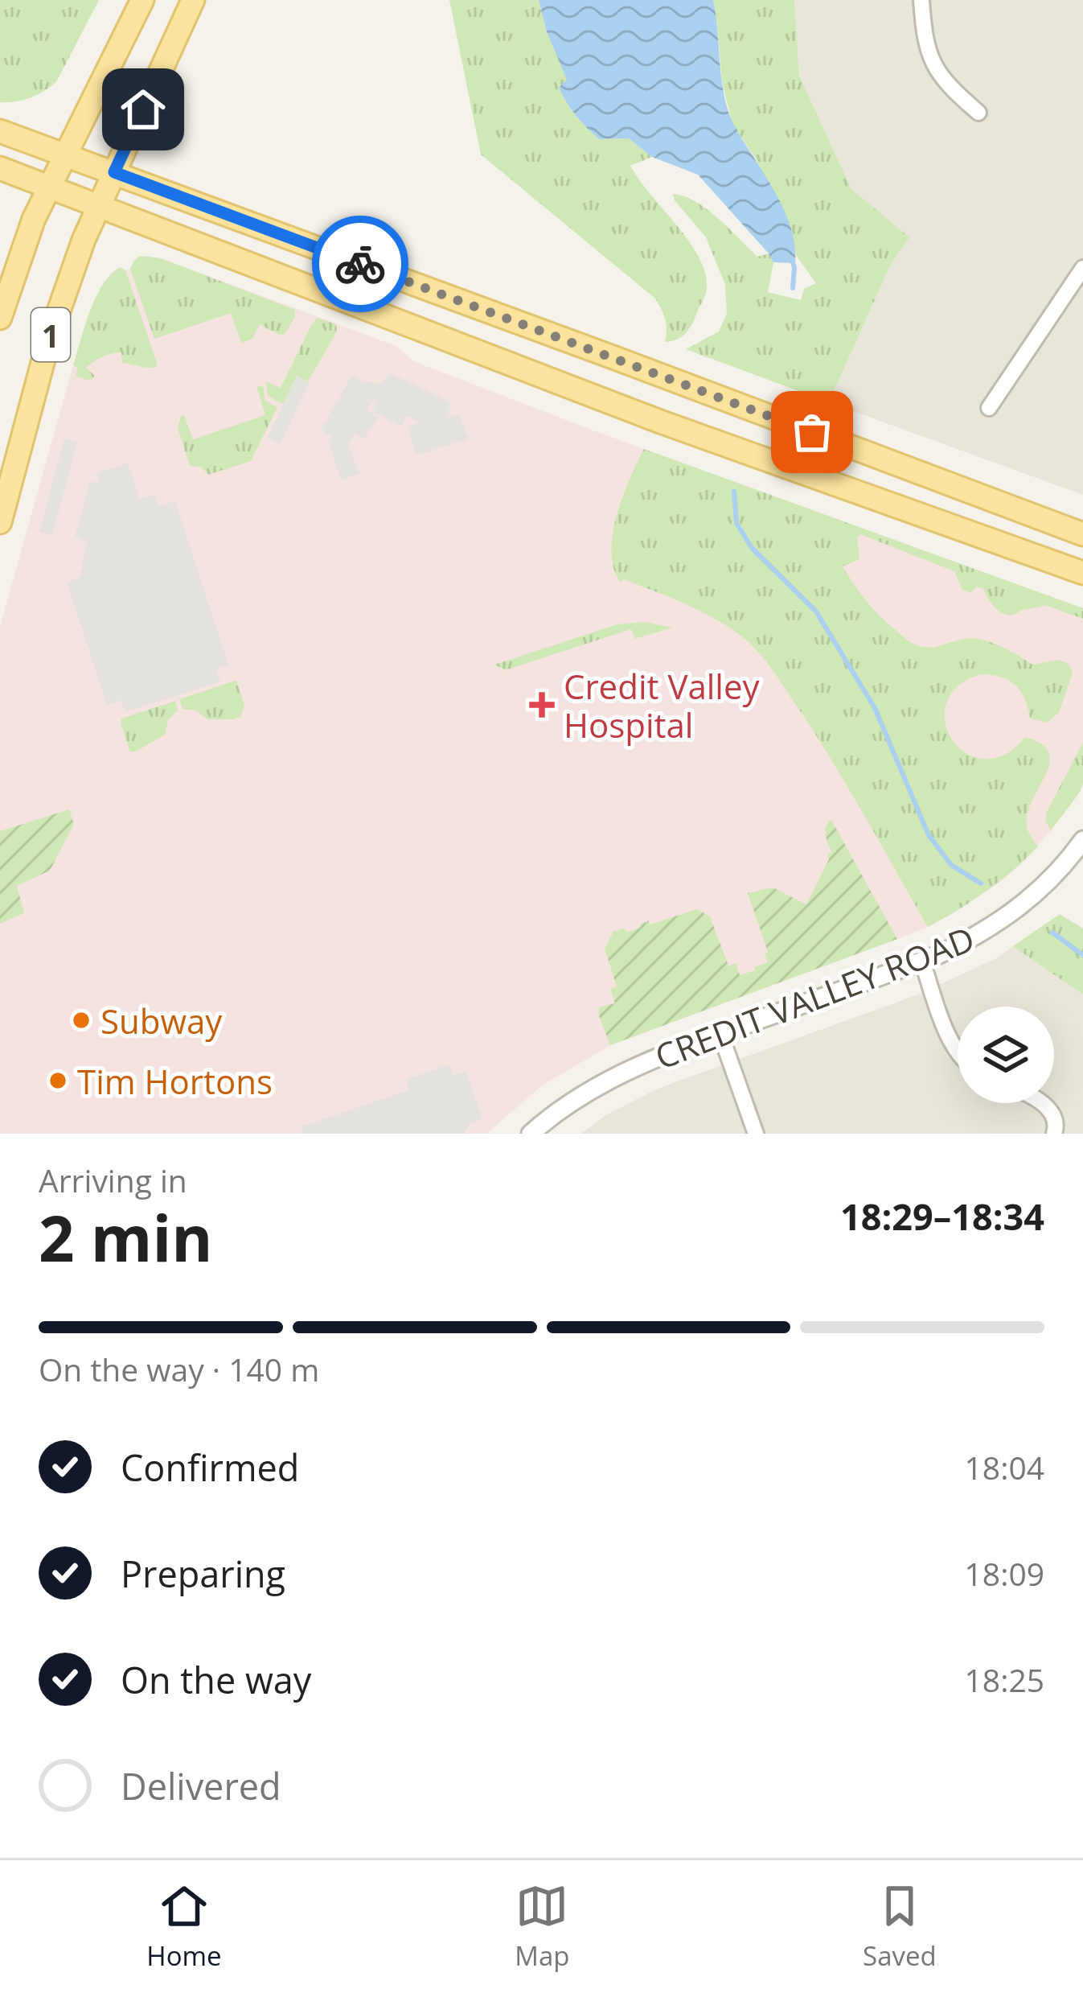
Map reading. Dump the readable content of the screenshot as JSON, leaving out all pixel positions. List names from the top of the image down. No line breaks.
{"streets":{"main road":["1"],"street":["CREDIT VALLEY ROAD"]},"places":{"health":["Credit Valley Hospital"],"other":["Subway","Tim Hortons"]},"page":{"heading":["2 min","Arriving in","18:29–18:34"],"bar":"On the way · 140 m","list":[["Confirmed","18:04"],["Preparing","18:09"],["On the way","18:25"],"Delivered"],"tabs":["Home","Map","Saved"]}}
